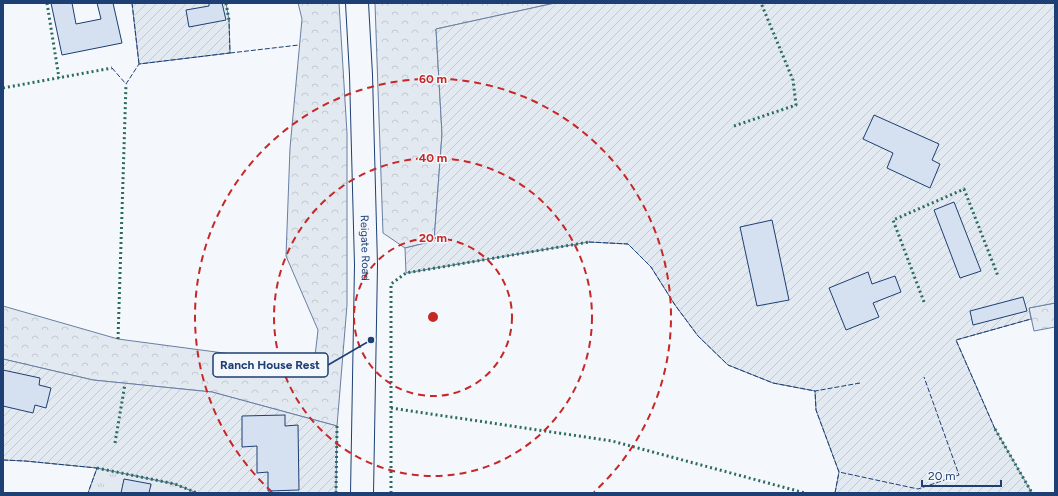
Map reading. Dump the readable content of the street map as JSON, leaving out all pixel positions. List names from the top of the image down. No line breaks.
{"streets":{"main road":["Reigate Road"]},"places":["Ranch House Rest"],"scale_bar":"20 m","rings":["60 m","40 m","20 m"]}
